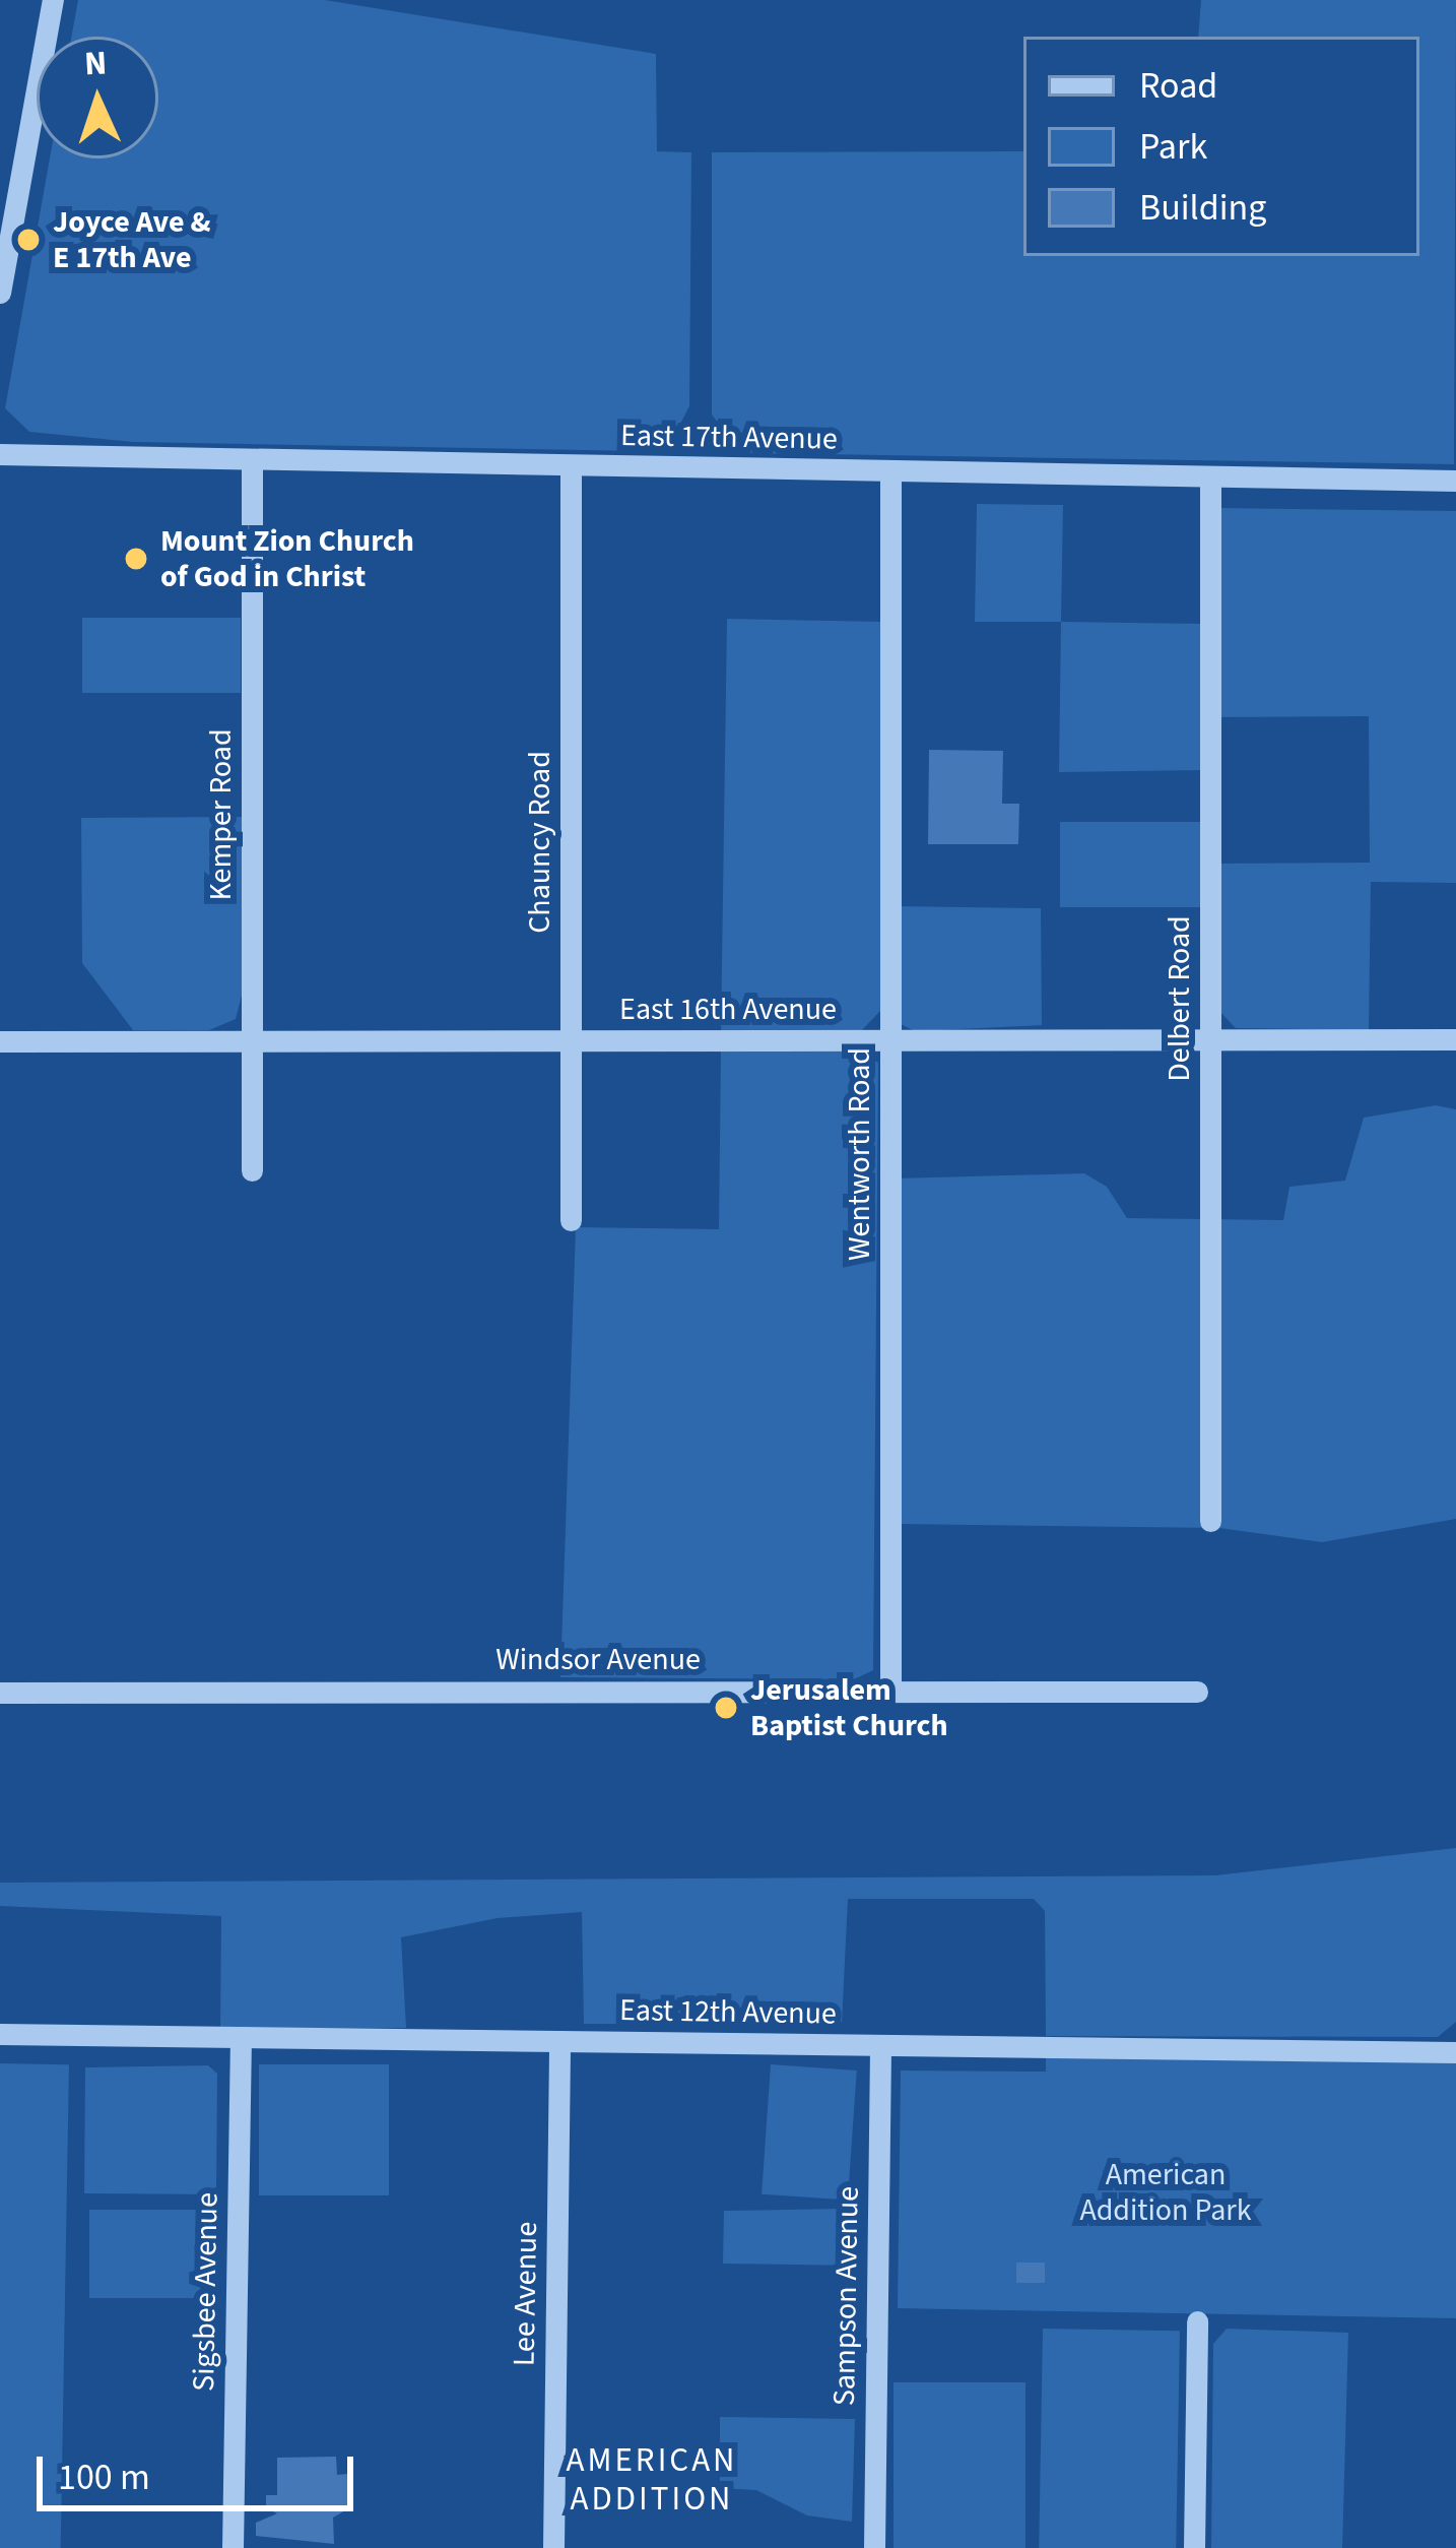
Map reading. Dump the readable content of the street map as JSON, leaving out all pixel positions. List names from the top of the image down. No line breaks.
{"streets":{"street":["East 17th Avenue","Kemper Road","Chauncy Road","Delbert Road","East 16th Avenue","Wentworth Road","Windsor Avenue","East 12th Avenue","Sigsbee Avenue","Lee Avenue","Sampson Avenue"]},"crossings":[["East 17th Avenue","Kemper Road"],["East 17th Avenue","Chauncy Road"],["East 17th Avenue","Delbert Road"],["East 17th Avenue","Wentworth Road"],["Kemper Road","East 16th Avenue"],["Chauncy Road","East 16th Avenue"],["Delbert Road","East 16th Avenue"],["East 16th Avenue","Wentworth Road"],["Wentworth Road","Windsor Avenue"],["East 12th Avenue","Sigsbee Avenue"],["East 12th Avenue","Lee Avenue"],["East 12th Avenue","Sampson Avenue"]],"districts":["AMERICAN ADDITION"],"parks":["American Addition Park"],"places":["Joyce Ave & E 17th Ave","Mount Zion Church of God in Christ","Jerusalem Baptist Church"],"legend":["Road","Park","Building"],"scale_bar":"100 m","north":"top"}
